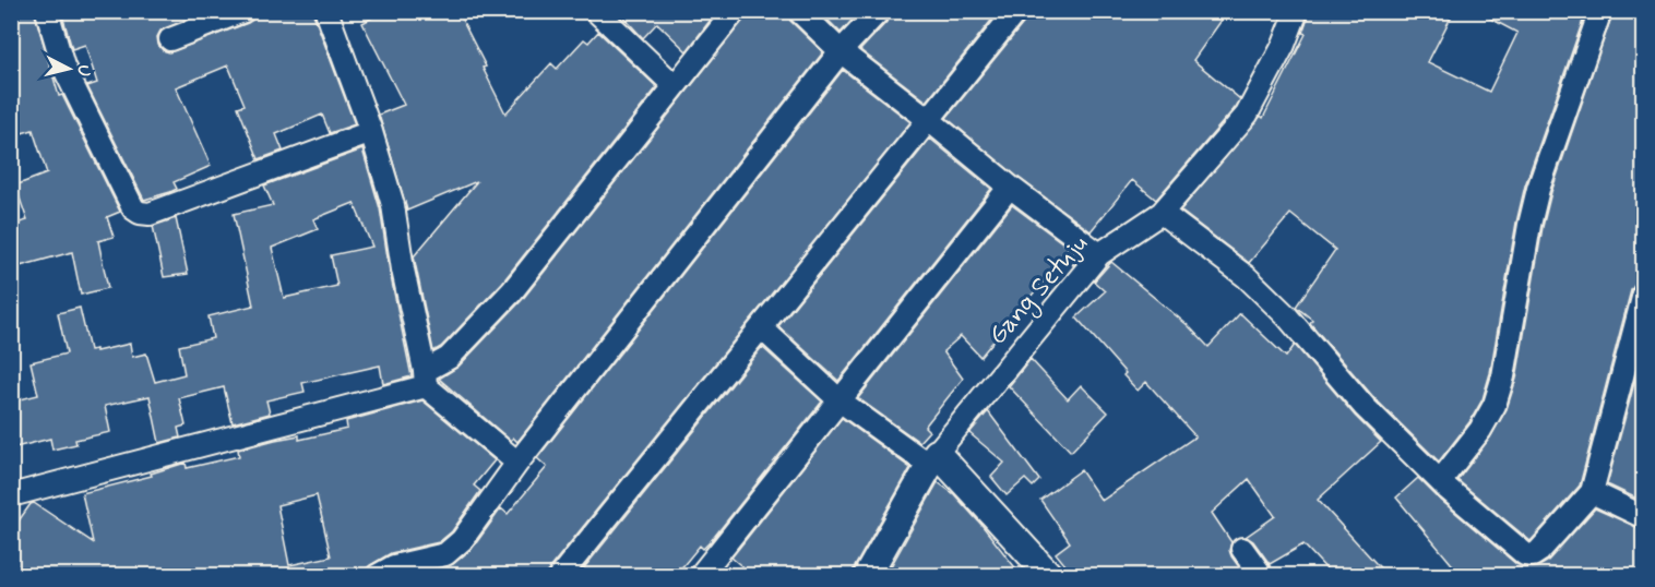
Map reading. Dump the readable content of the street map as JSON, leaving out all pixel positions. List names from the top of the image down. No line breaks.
{"streets":{"street":["Gang Setuju"]},"north":"right"}
